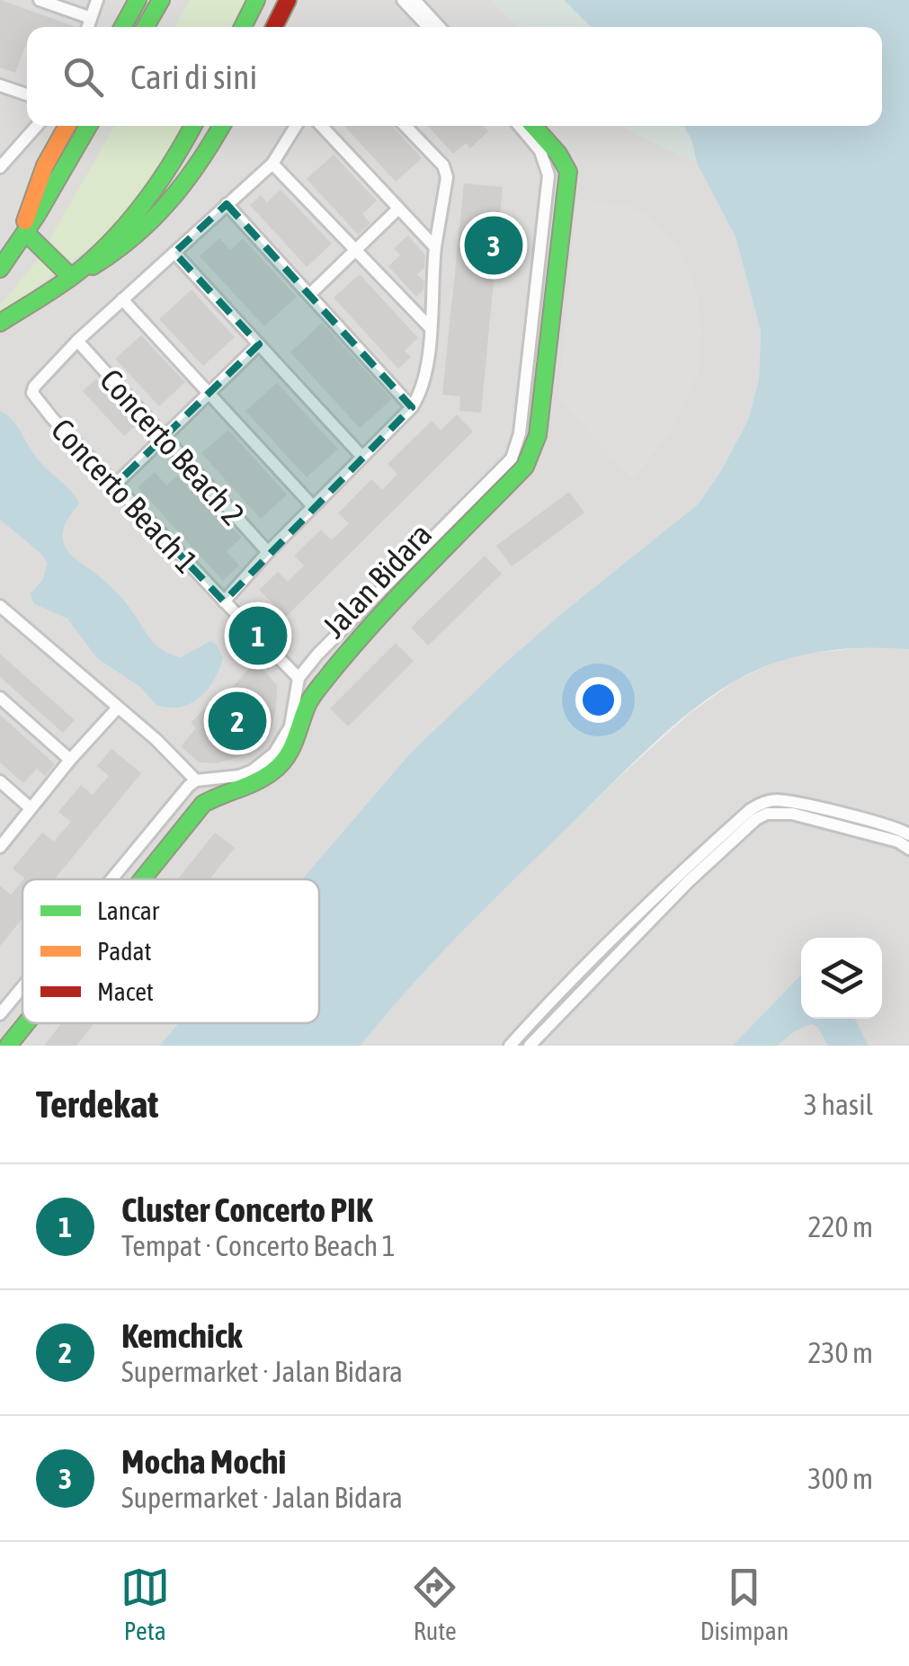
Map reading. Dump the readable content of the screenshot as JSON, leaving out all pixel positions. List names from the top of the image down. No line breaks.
{"streets":{"street":["Concerto Beach 2","Concerto Beach 1","Jalan Bidara"]},"crossings":[["Concerto Beach 2","Concerto Beach 1"]],"legend":["Lancar","Padat","Macet"],"page":{"search":"Cari di sini","pins":["3","1","2"],"heading":["Terdekat","3 hasil"],"list":[{"mark":"1","name":"Cluster Concerto PIK","note":"Tempat · Concerto Beach 1","value":"220 m"},{"mark":"2","name":"Kemchick","note":"Supermarket · Jalan Bidara","value":"230 m"},{"mark":"3","name":"Mocha Mochi","note":"Supermarket · Jalan Bidara","value":"300 m"}],"nav":["Peta","Rute","Disimpan"]}}
